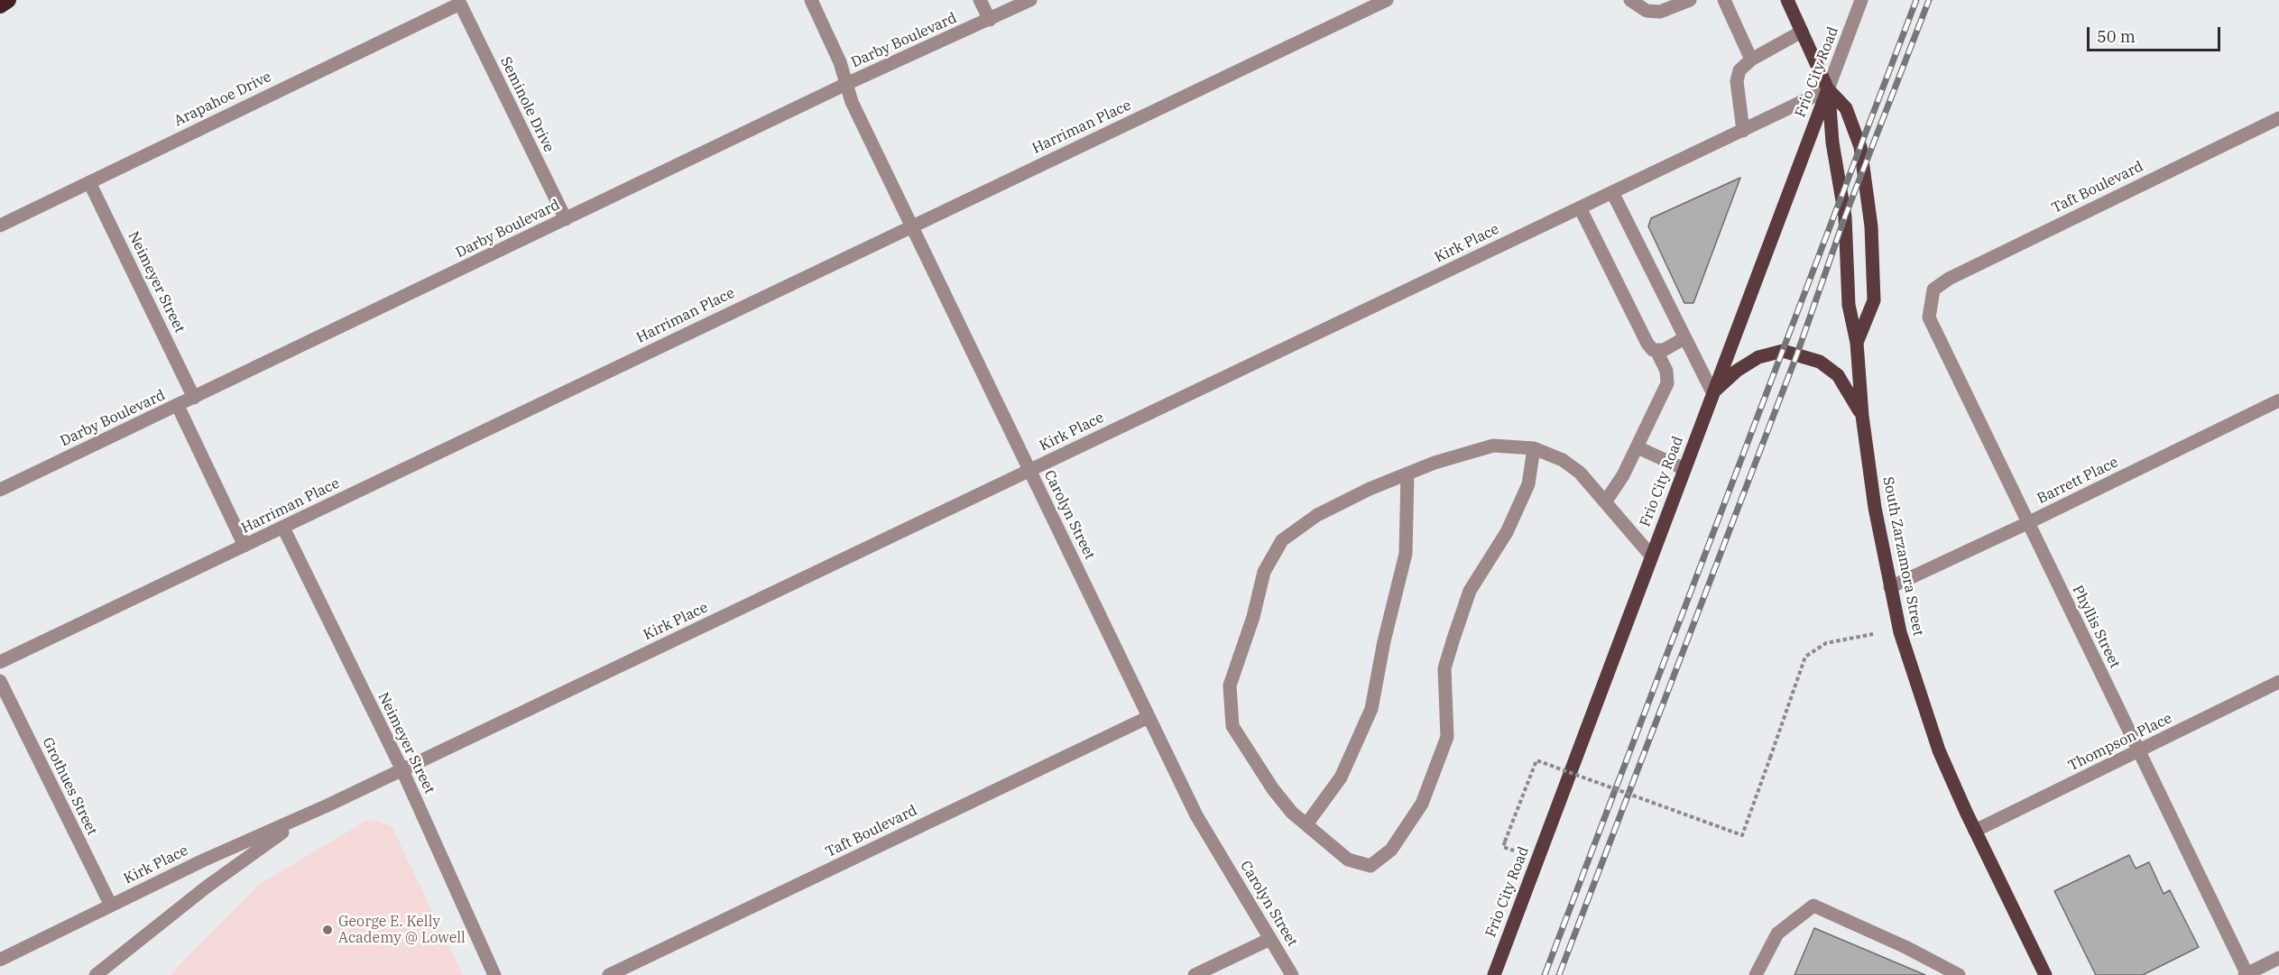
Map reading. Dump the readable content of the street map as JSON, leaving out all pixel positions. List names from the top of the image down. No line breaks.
{"streets":{"main road":["Frio City Road","South Zarzamora Street"],"street":["Darby Boulevard","Arapahoe Drive","Seminole Drive","Harriman Place","Taft Boulevard","Kirk Place","Neimeyer Street","Barrett Place","Carolyn Street","Phyllis Street","Thompson Place","Grothues Street"]},"crossings":[["Darby Boulevard","Seminole Drive"],["Darby Boulevard","Neimeyer Street"],["Darby Boulevard","Carolyn Street"],["Frio City Road","Kirk Place"],["Frio City Road","South Zarzamora Street"],["Arapahoe Drive","Seminole Drive"],["Arapahoe Drive","Neimeyer Street"],["Harriman Place","Neimeyer Street"],["Harriman Place","Carolyn Street"],["Taft Boulevard","Carolyn Street"],["Taft Boulevard","Phyllis Street"],["Kirk Place","Neimeyer Street"],["Kirk Place","Carolyn Street"],["Kirk Place","South Zarzamora Street"],["Kirk Place","Grothues Street"],["Barrett Place","South Zarzamora Street"],["Barrett Place","Phyllis Street"],["South Zarzamora Street","Thompson Place"],["Phyllis Street","Thompson Place"]],"places":["George E. Kelly Academy @ Lowell"],"scale_bar":"50 m"}
